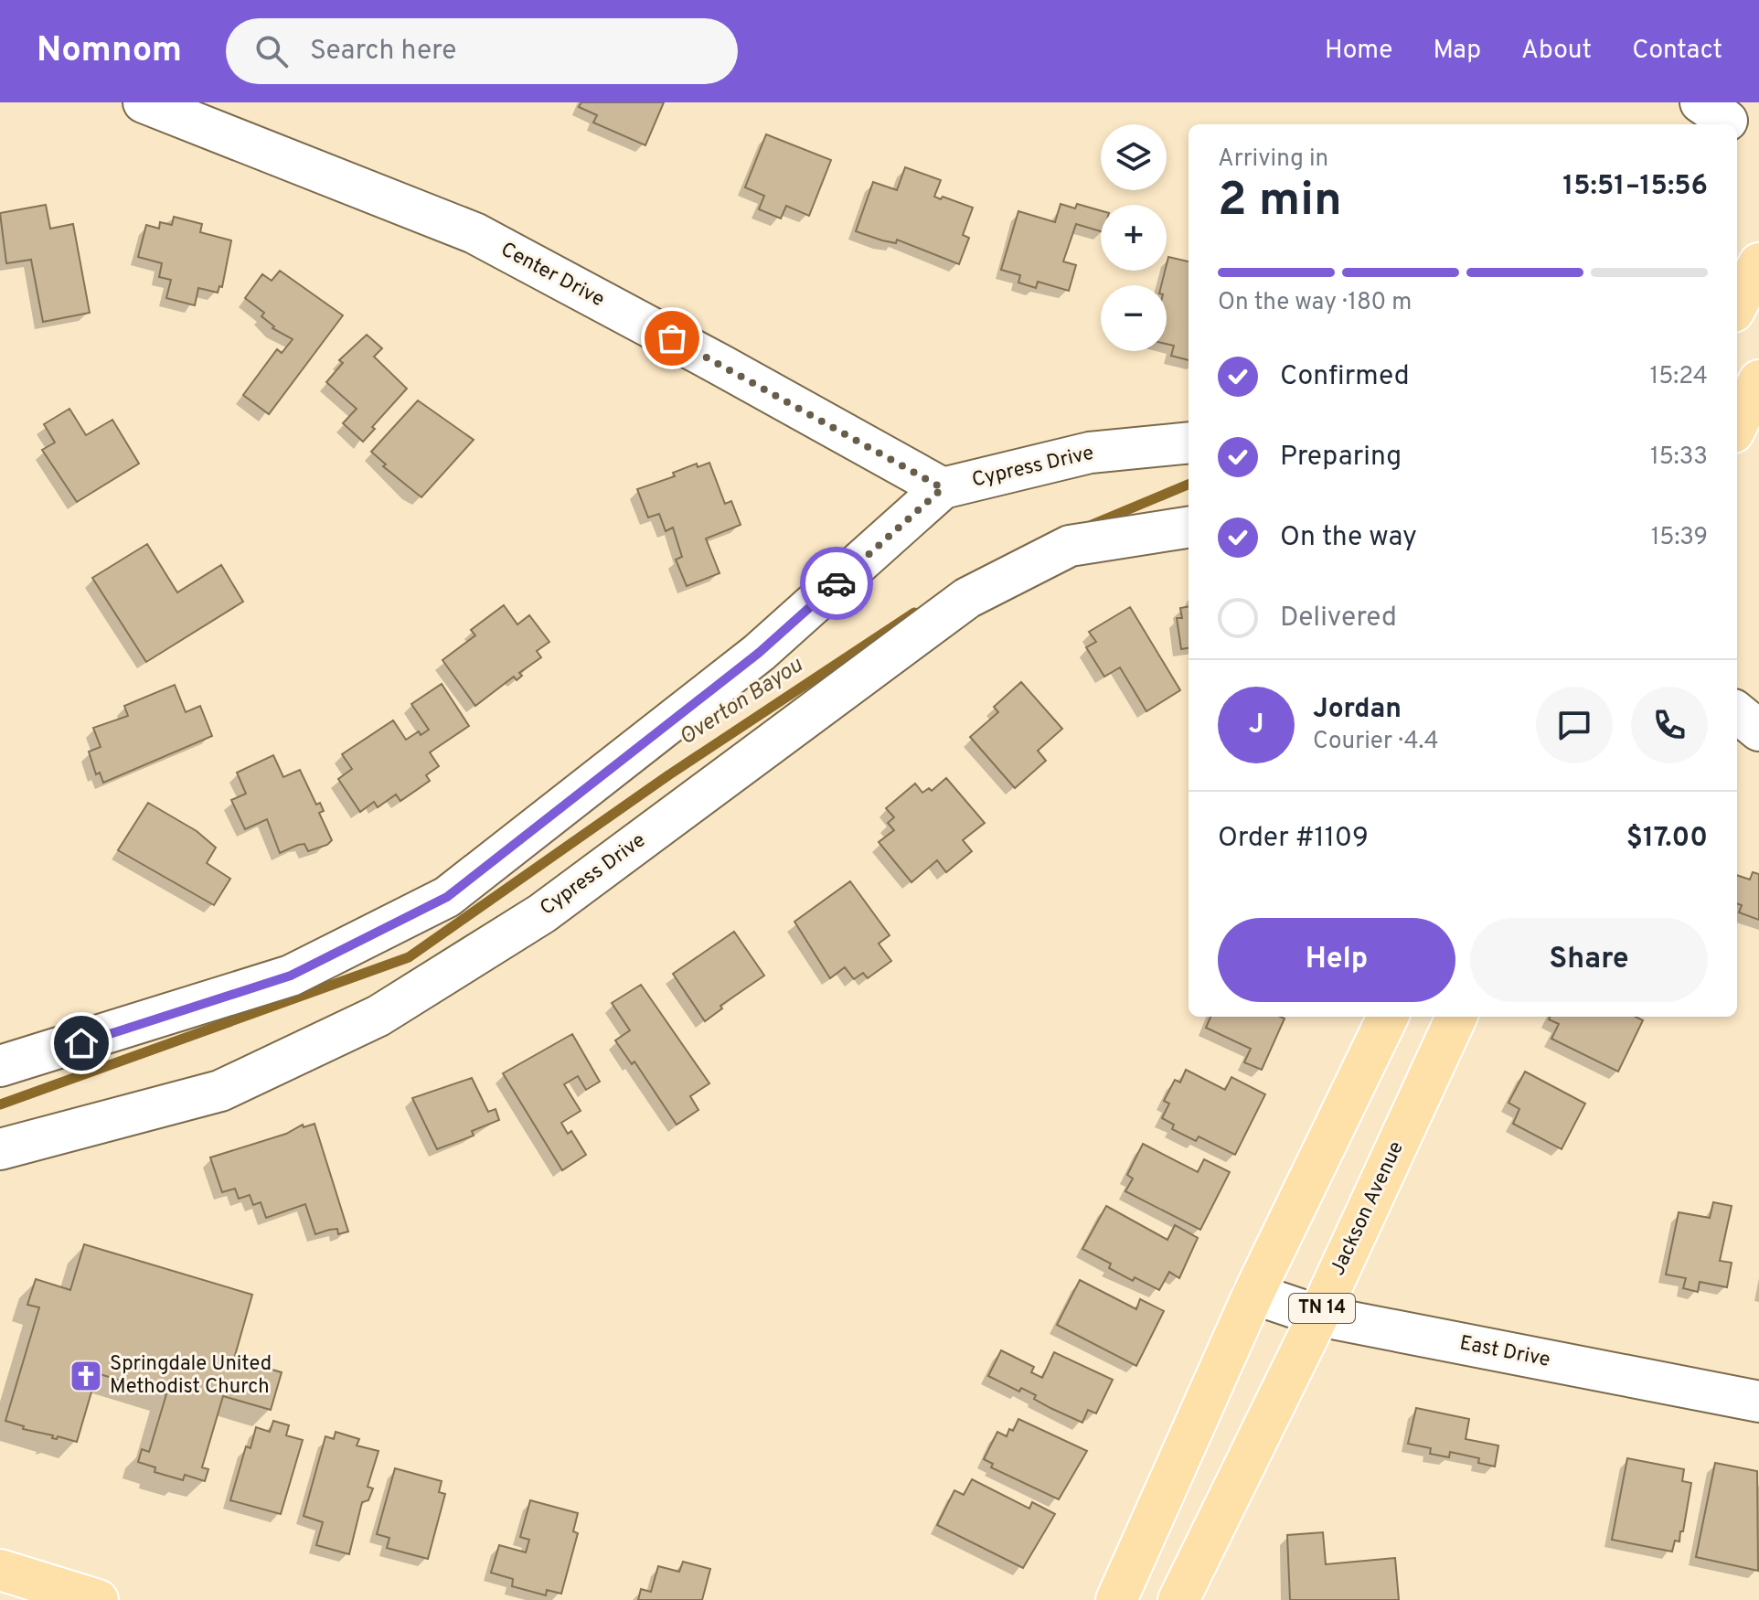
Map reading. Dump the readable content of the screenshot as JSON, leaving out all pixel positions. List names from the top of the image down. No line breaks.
{"streets":{"main road":["Jackson Avenue","TN 14"],"street":["Center Drive","Cypress Drive","East Drive"]},"crossings":[["Center Drive","Cypress Drive"],["Jackson Avenue","East Drive"]],"water":["Overton Bayou"],"places":{"church":["Springdale United Methodist Church"]},"page":{"header":"Nomnom","search":"Search here","nav":["Home","Map","About","Contact"],"map_buttons":["+","−"],"heading":["2 min","Arriving in","15:51–15:56"],"panel":["Jordan","Courier · 4.4","Order #1109","$17.00"],"bar":"On the way · 180 m","list":[["Confirmed","15:24"],["Preparing","15:33"],["On the way","15:39"],"Delivered"],"round":"J","buttons":["Help","Share"]}}
